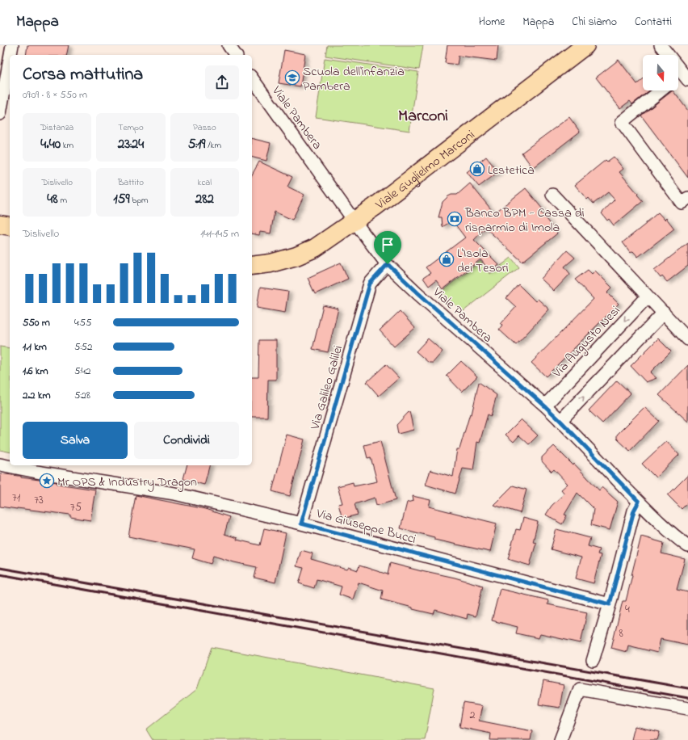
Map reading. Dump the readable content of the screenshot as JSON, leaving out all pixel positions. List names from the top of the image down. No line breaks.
{"streets":{"main road":["Viale Guglielmo Marconi"],"street":["Viale Pambera","Via Augusto Nesi","Via Galileo Galilei","Via Giuseppe Bucci"]},"crossings":[["Viale Pambera","Viale Guglielmo Marconi"],["Viale Pambera","Via Augusto Nesi"],["Viale Pambera","Via Galileo Galilei"],["Via Galileo Galilei","Via Giuseppe Bucci"]],"districts":["Marconi"],"places":{"school or university":["Scuola dell'infanzia Pambera"],"shop":["Lestetica","L'Isola dei Tesori"],"bank":["Banco BPM - Cassa di risparmio di Imola"],"place":["Mr OPS & Industry Dragon"]},"house_numbers":["71","73","75","4","8","2"],"north":"bottom","page":{"header":"Mappa","nav":["Home","Mappa","Chi siamo","Contatti"],"heading":["Corsa mattutina","09:09 · 8 × 550 m"],"stats":[["Distanza","4.40 km"],["Tempo","23:24"],["Passo","5:19 /km"],["Dislivello","48 m"],["Battito","159 bpm"],["kcal","282"]],"chart":["Dislivello","141–145 m"],"list":[{"name":"550 m","note":"4:55"},{"name":"1.1 km","note":"5:52"},{"name":"1.6 km","note":"5:42"},{"name":"2.2 km","note":"5:28"}],"buttons":["Salva","Condividi"]}}
